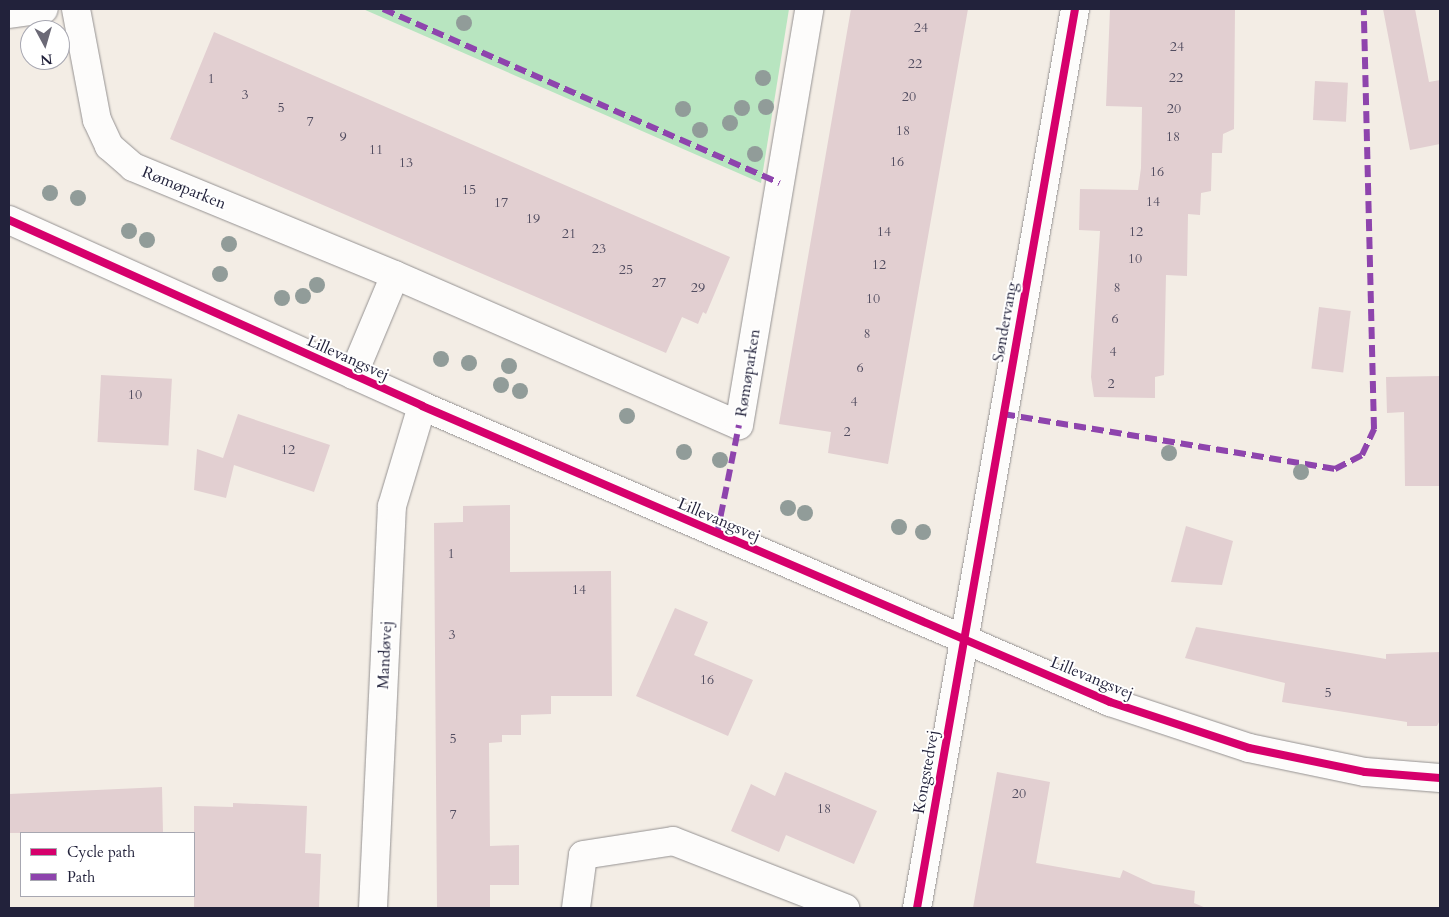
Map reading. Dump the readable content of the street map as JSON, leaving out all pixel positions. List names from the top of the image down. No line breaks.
{"streets":{"street":["Rømøparken","Søndervang","Lillevangsvej","Mandøvej","Kongstedvej"]},"crossings":[["Søndervang","Lillevangsvej"],["Søndervang","Kongstedvej"],["Lillevangsvej","Mandøvej"],["Lillevangsvej","Kongstedvej"]],"house_numbers":["24","24","22","22","1","3","20","5","20","7","18","9","18","11","16","13","16","15","14","17","19","14","12","21","23","10","12","25","27","29","8","10","6","8","4","6","2","10","4","2","12","1","14","3","16","5","5","20","18","7"],"legend":["Cycle path","Path"],"north":"bottom"}
